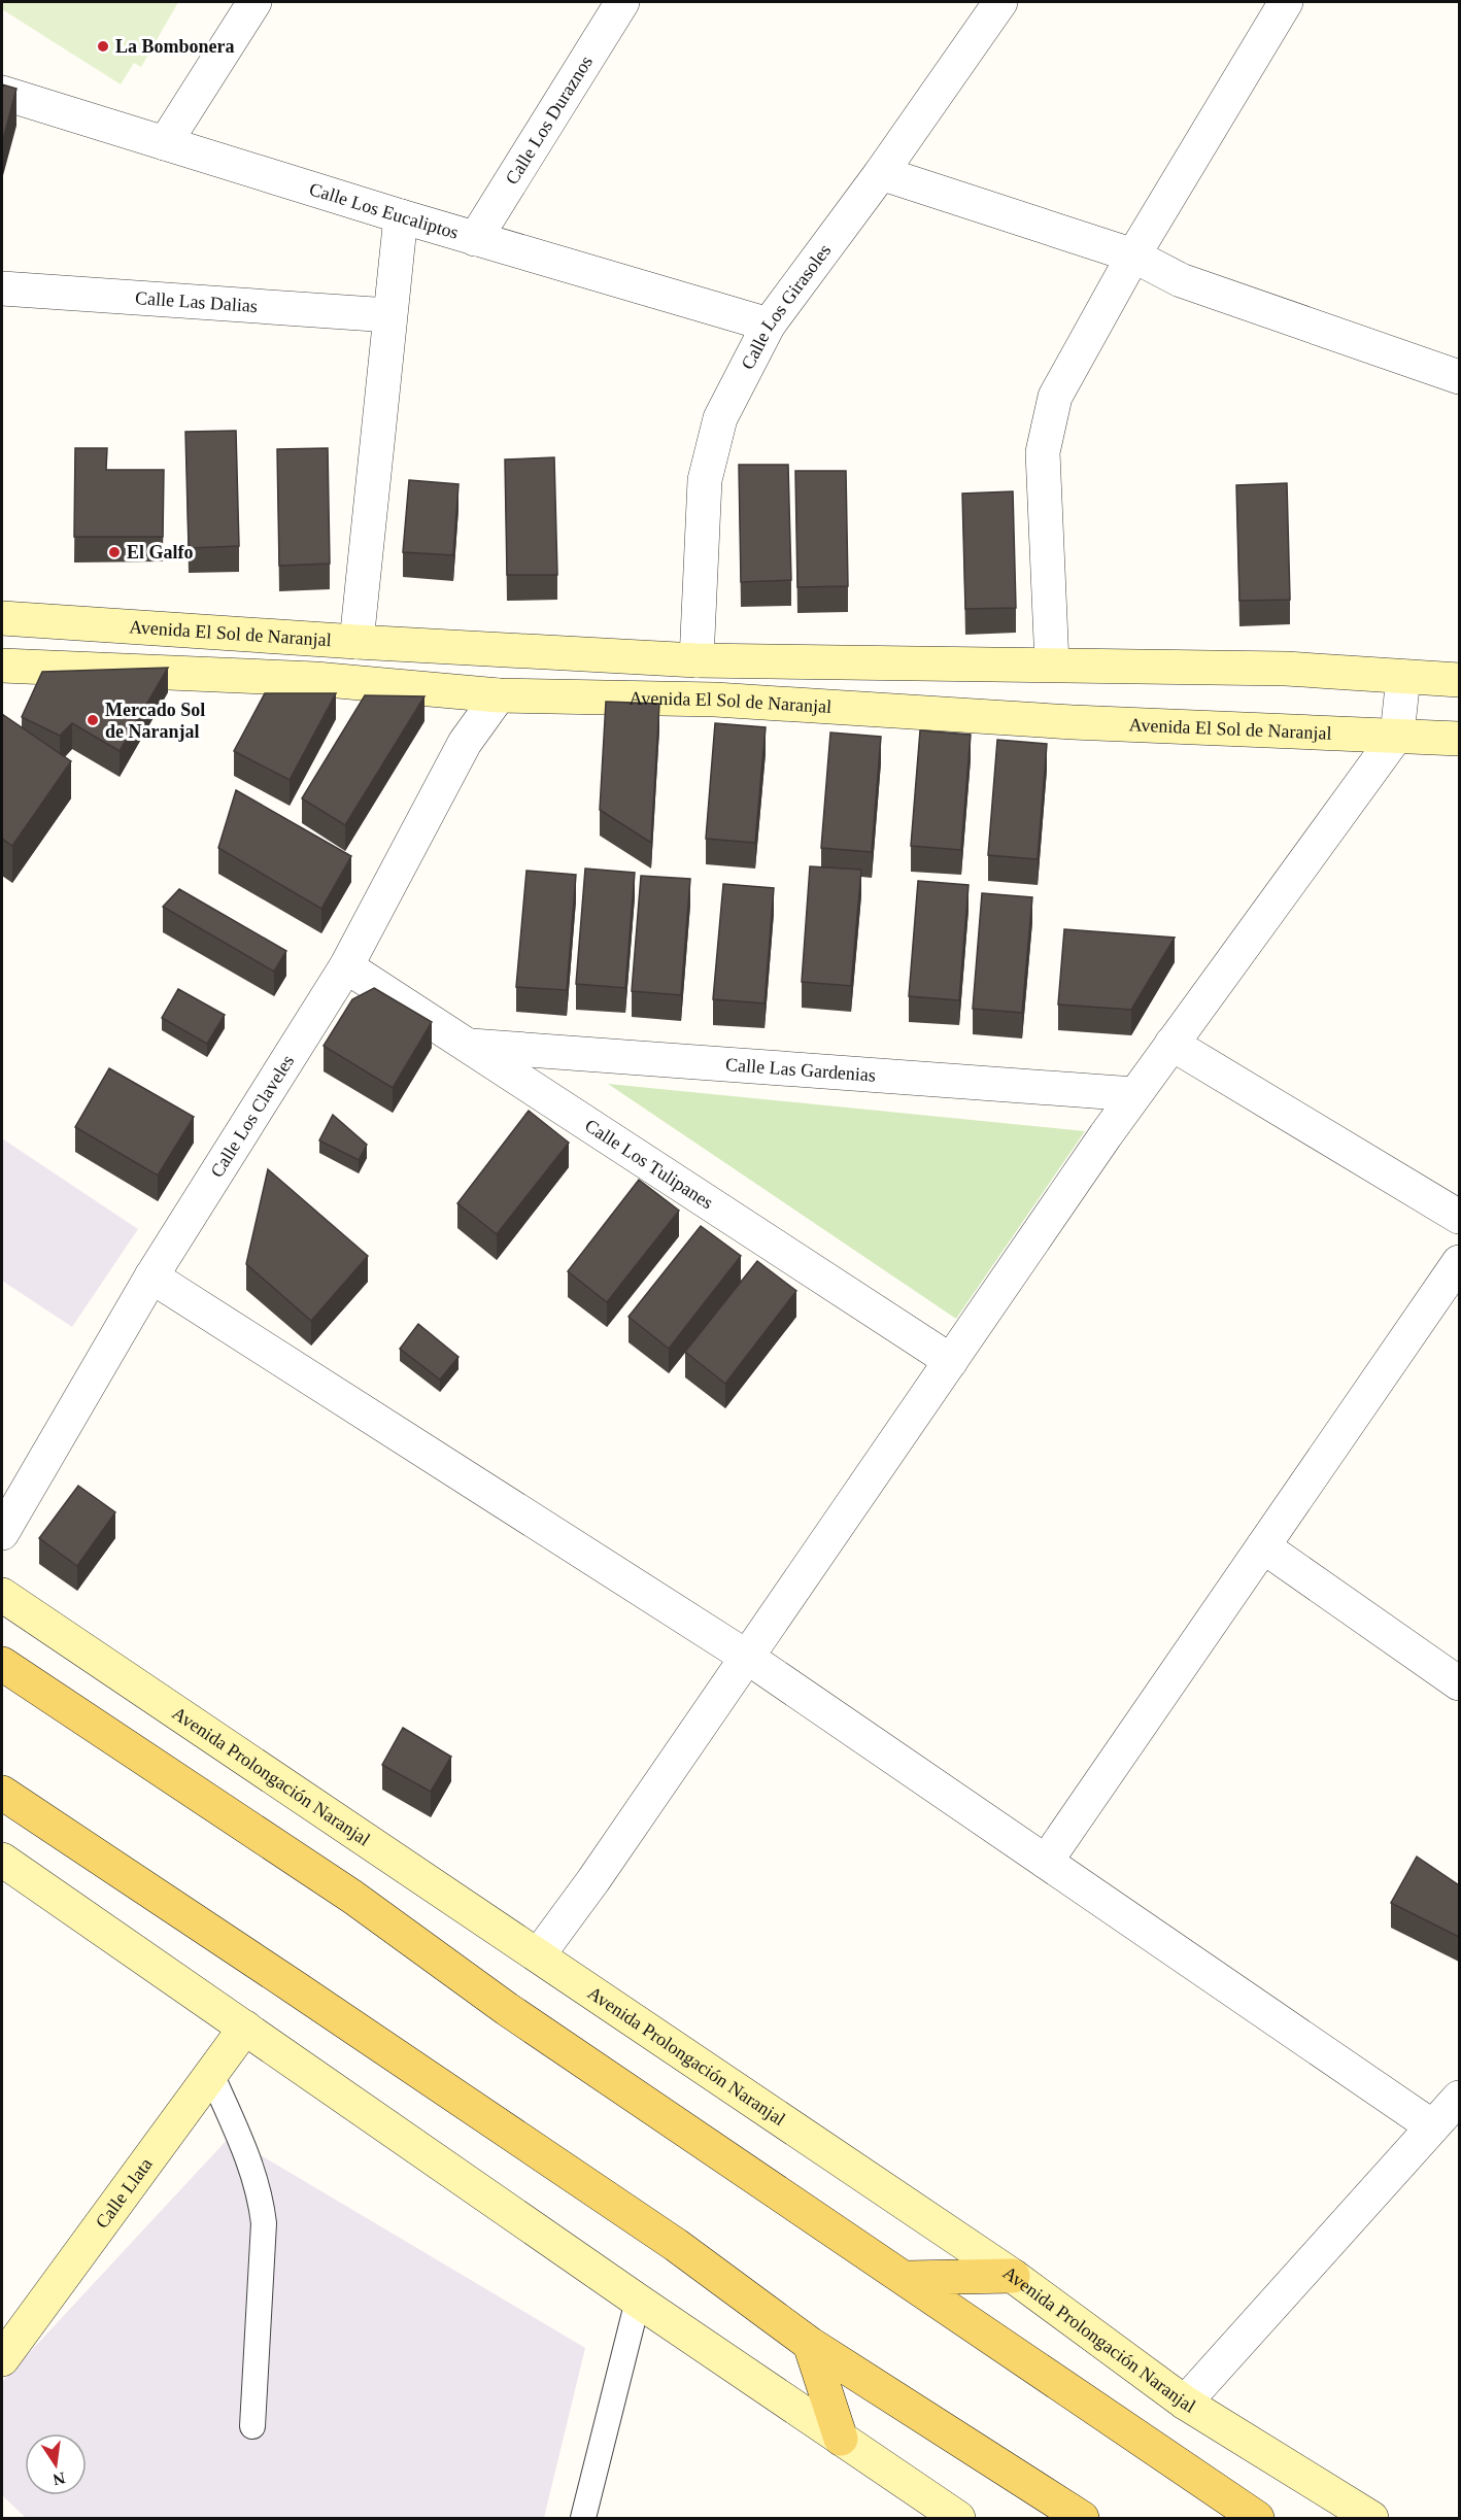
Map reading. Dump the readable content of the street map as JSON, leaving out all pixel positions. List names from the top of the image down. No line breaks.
{"streets":{"street":["Calle Los Duraznos","Calle Los Eucaliptos","Calle Las Dalias","Calle Los Girasoles","Avenida El Sol de Naranjal","Calle Las Gardenias","Calle Los Claveles","Calle Los Tulipanes","Avenida Prolongación Naranjal","Calle Llata"]},"crossings":[["Calle Los Duraznos","Calle Los Eucaliptos"],["Calle Los Eucaliptos","Calle Los Girasoles"],["Calle Los Girasoles","Avenida El Sol de Naranjal"],["Avenida El Sol de Naranjal","Calle Los Claveles"],["Calle Las Gardenias","Calle Los Tulipanes"],["Calle Los Claveles","Calle Los Tulipanes"]],"places":["La Bombonera","El Galfo","Mercado Sol de Naranjal"],"north":"bottom"}
